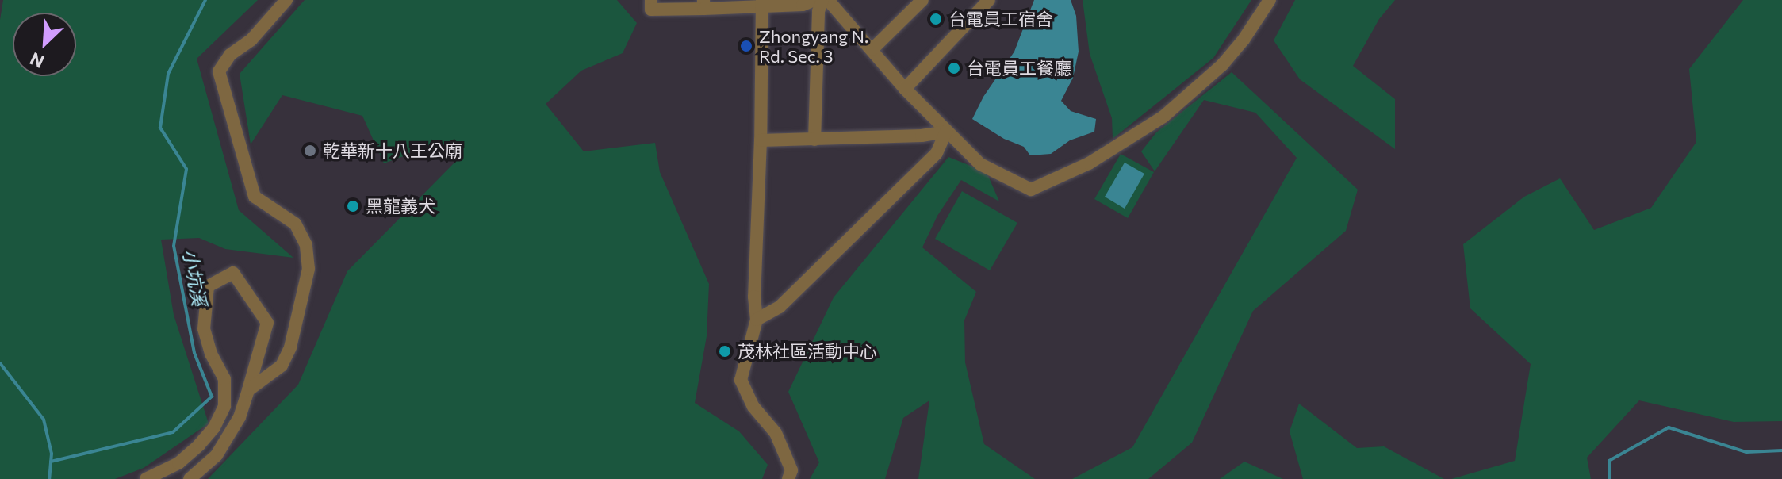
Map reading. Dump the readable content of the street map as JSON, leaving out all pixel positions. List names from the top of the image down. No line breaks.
{"water":["小坑溪"],"places":["台電員工宿舍","Zhongyang N. Rd. Sec. 3","台電員工餐廳","乾華新十八王公廟","黑龍義犬","茂林社區活動中心"],"north":"bottom left"}
